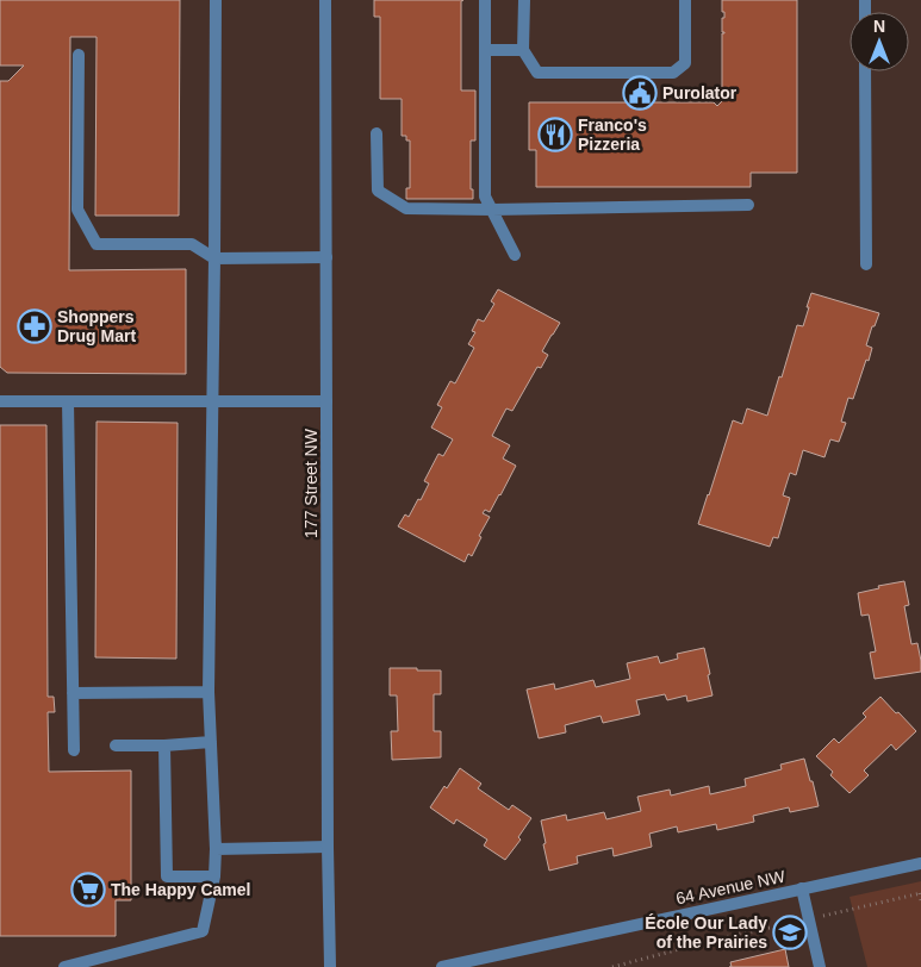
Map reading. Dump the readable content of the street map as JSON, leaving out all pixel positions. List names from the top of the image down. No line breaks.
{"streets":{"street":["177 Street NW","64 Avenue NW"]},"places":{"public building":["Purolator"],"restaurant":["Franco's Pizzeria"],"pharmacy":["Shoppers Drug Mart"],"supermarket":["The Happy Camel"],"school or university":["École Our Lady of the Prairies"]},"north":"top"}
